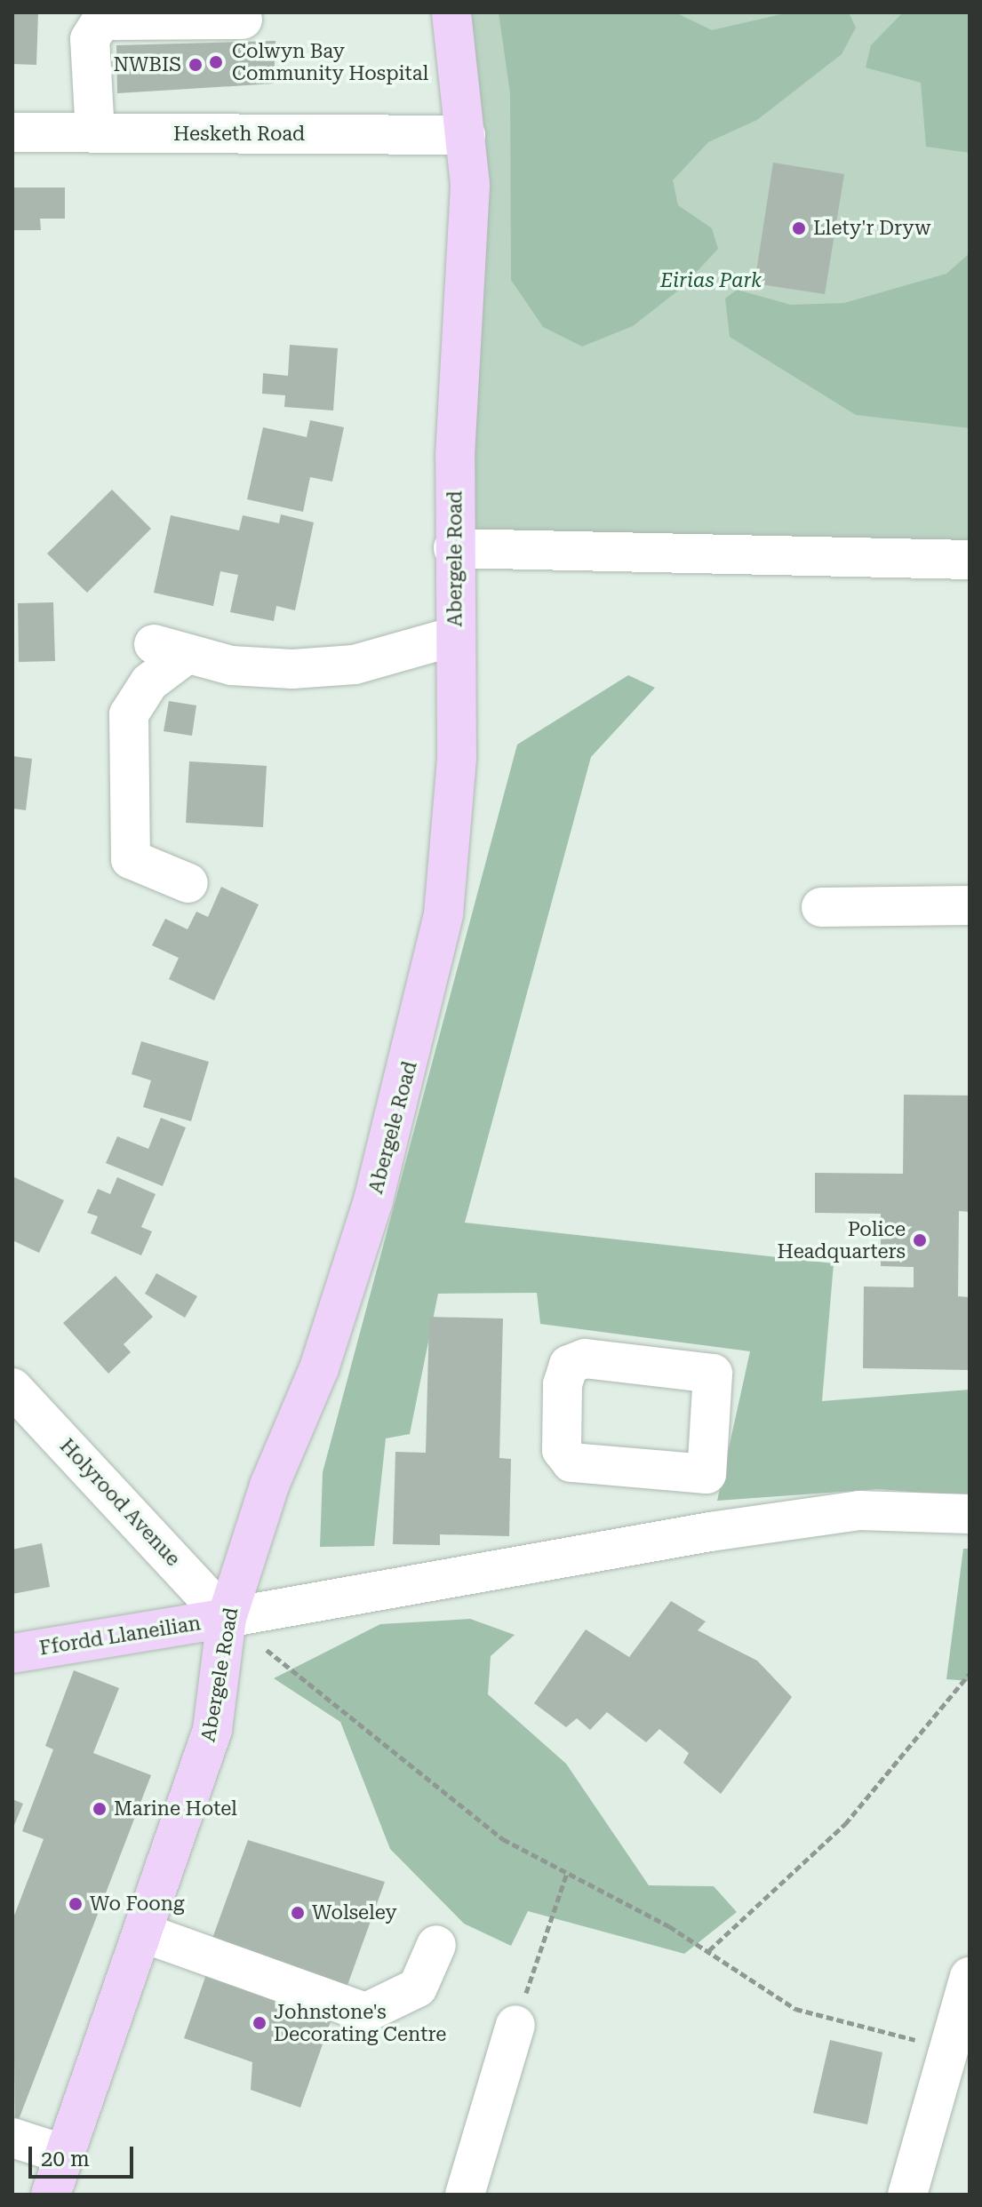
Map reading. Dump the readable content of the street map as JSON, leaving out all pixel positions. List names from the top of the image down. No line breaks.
{"streets":{"main road":["Abergele Road","Ffordd Llaneilian"],"street":["Hesketh Road","Holyrood Avenue"]},"crossings":[["Hesketh Road","Abergele Road"],["Abergele Road","Holyrood Avenue"],["Abergele Road","Ffordd Llaneilian"],["Holyrood Avenue","Ffordd Llaneilian"]],"parks":["Eirias Park"],"places":["Colwyn Bay Community Hospital","NWBIS","Llety'r Dryw","Police Headquarters","Marine Hotel","Wo Foong","Wolseley","Johnstone's Decorating Centre"],"scale_bar":"20 m"}
